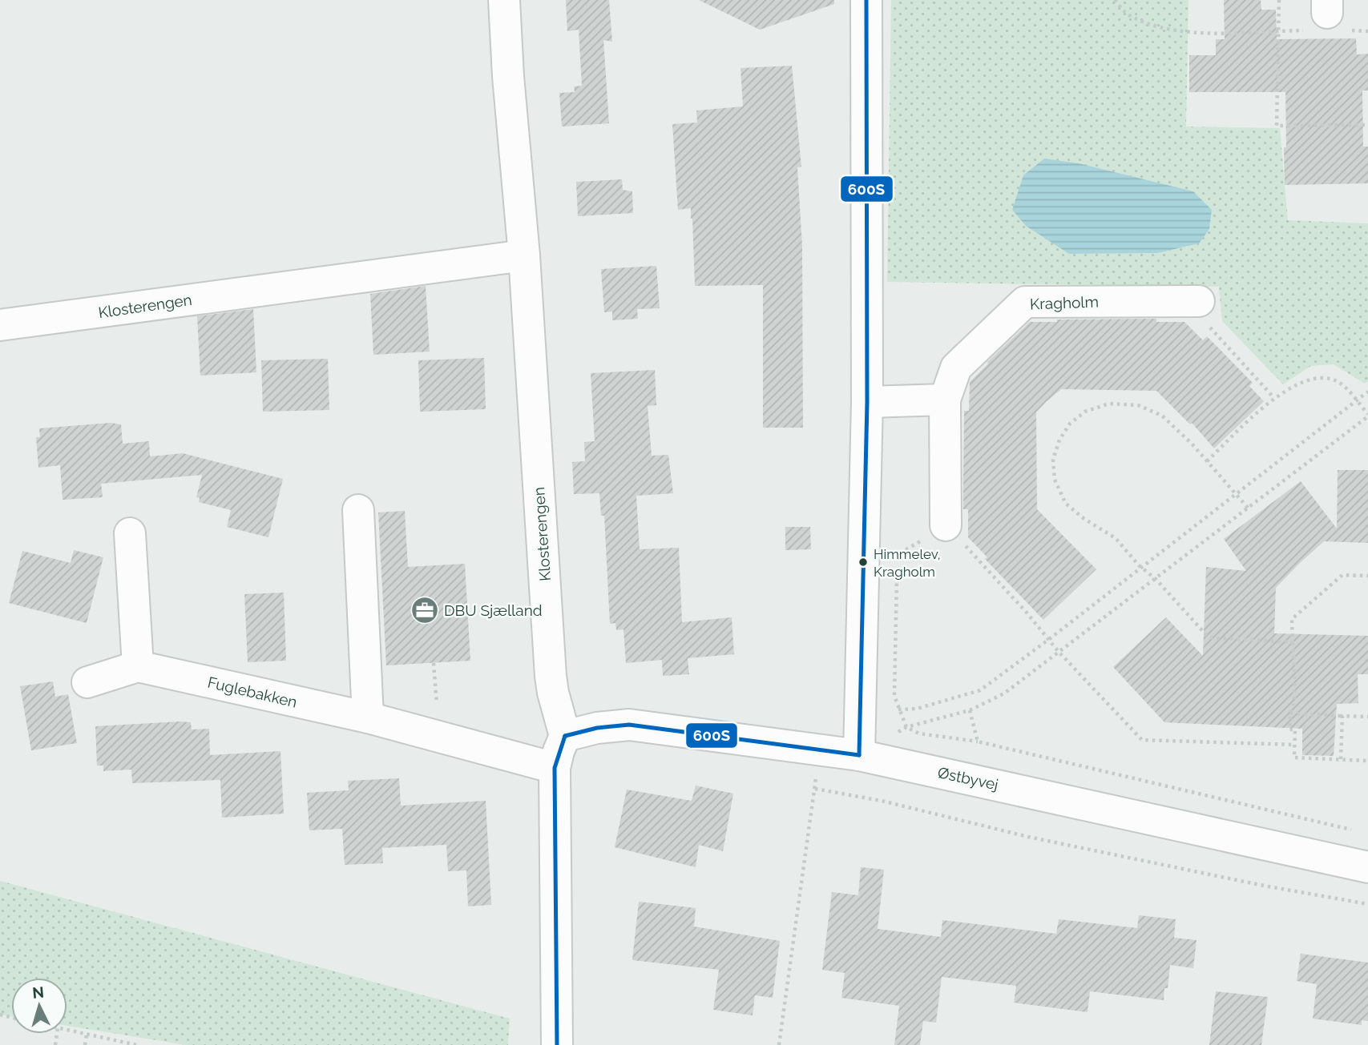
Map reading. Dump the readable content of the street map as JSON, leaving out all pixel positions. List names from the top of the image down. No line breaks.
{"streets":{"street":["Kragholm","Klosterengen","Fuglebakken","Østbyvej"]},"crossings":[["Klosterengen","Østbyvej"]],"places":{"other":["Himmelev, Kragholm"],"office":["DBU Sjælland"]},"lines":["transit line 600S"],"north":"top"}
